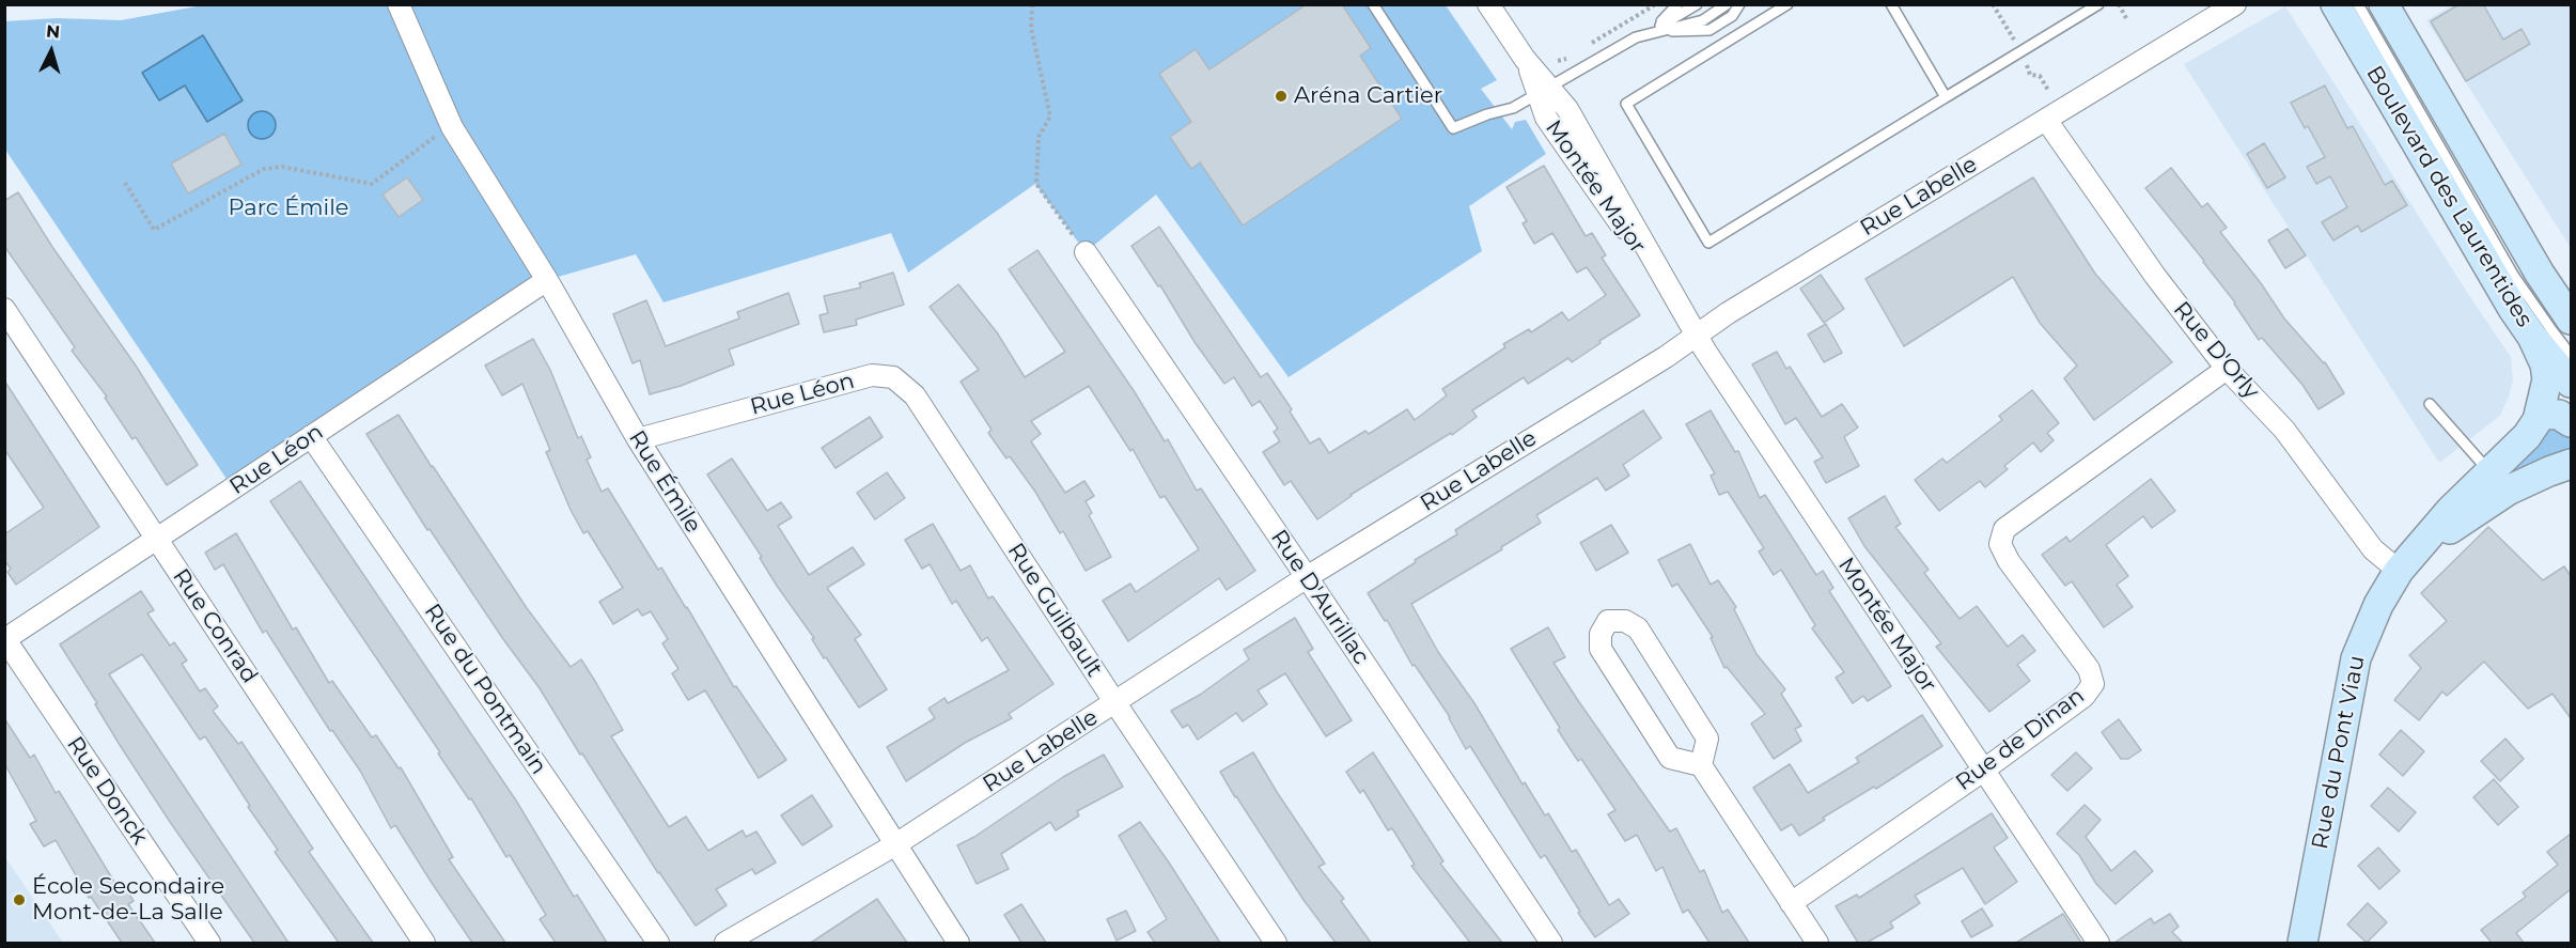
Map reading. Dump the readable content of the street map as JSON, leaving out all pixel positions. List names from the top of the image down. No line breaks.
{"streets":{"main road":["Boulevard des Laurentides","Rue du Pont Viau"],"street":["Montée Major","Rue Labelle","Rue D'Orly","Rue Léon","Rue Émile","Rue D'Aurillac","Rue Guilbault","Rue Conrad","Rue du Pontmain","Rue de Dinan","Rue Donck"]},"crossings":[["Montée Major","Rue Labelle"],["Montée Major","Rue de Dinan"],["Rue Labelle","Rue D'Orly"],["Rue Labelle","Rue Émile"],["Rue Labelle","Rue D'Aurillac"],["Rue Labelle","Rue Guilbault"],["Rue D'Orly","Rue de Dinan"],["Rue D'Orly","Rue du Pont Viau"],["Rue Léon","Rue Émile"],["Rue Léon","Rue Guilbault"],["Rue Léon","Rue Conrad"],["Rue Léon","Rue du Pontmain"],["Rue Léon","Rue Donck"]],"parks":["Parc Émile"],"places":["Aréna Cartier","École Secondaire Mont-de-La Salle"],"north":"top"}
